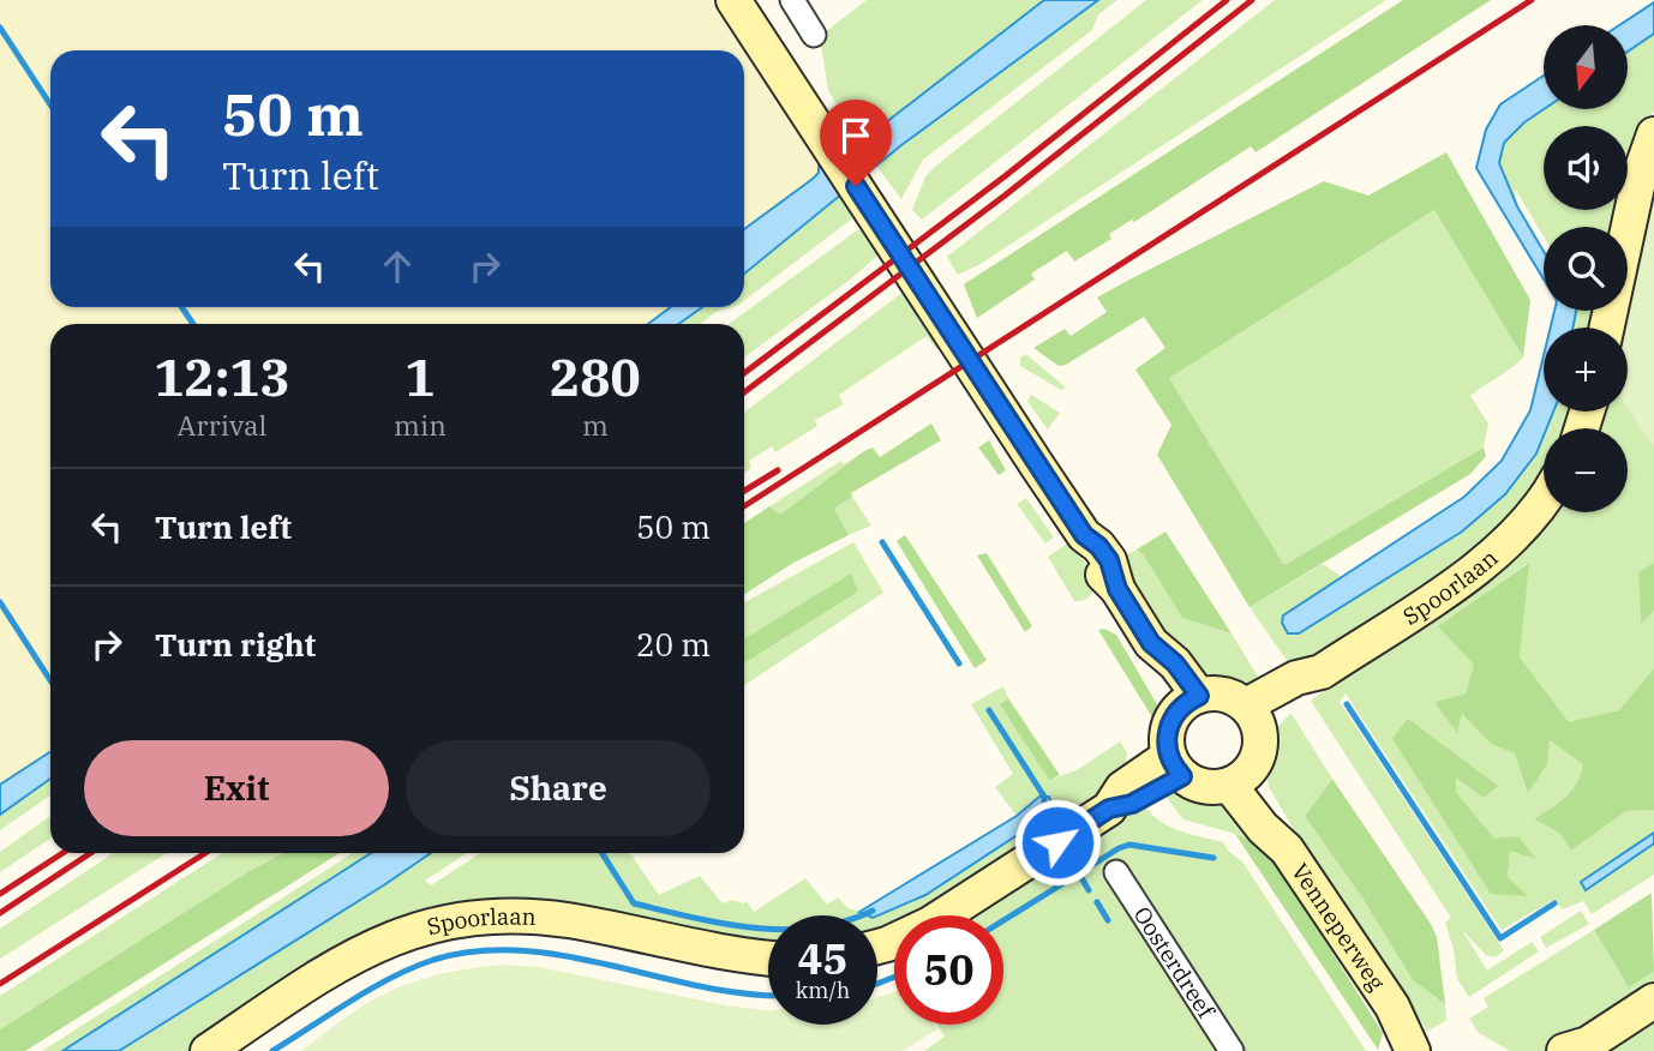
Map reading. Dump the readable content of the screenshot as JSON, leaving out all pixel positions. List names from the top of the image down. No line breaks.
{"streets":{"main road":["Spoorlaan","Venneperweg"],"street":["Oosterdreef"]},"crossings":[["Spoorlaan","Venneperweg"]],"north":"bottom","page":{"map_buttons":["+","−"],"turn":["50 m","Turn left"],"eta":["12:13","Arrival","1","min","280","m"],"list":[{"name":"Turn left","value":"50 m"},{"name":"Turn right","value":"20 m"}],"buttons":["Exit","Share"],"speed":"45 km/h","limit":"50"}}
